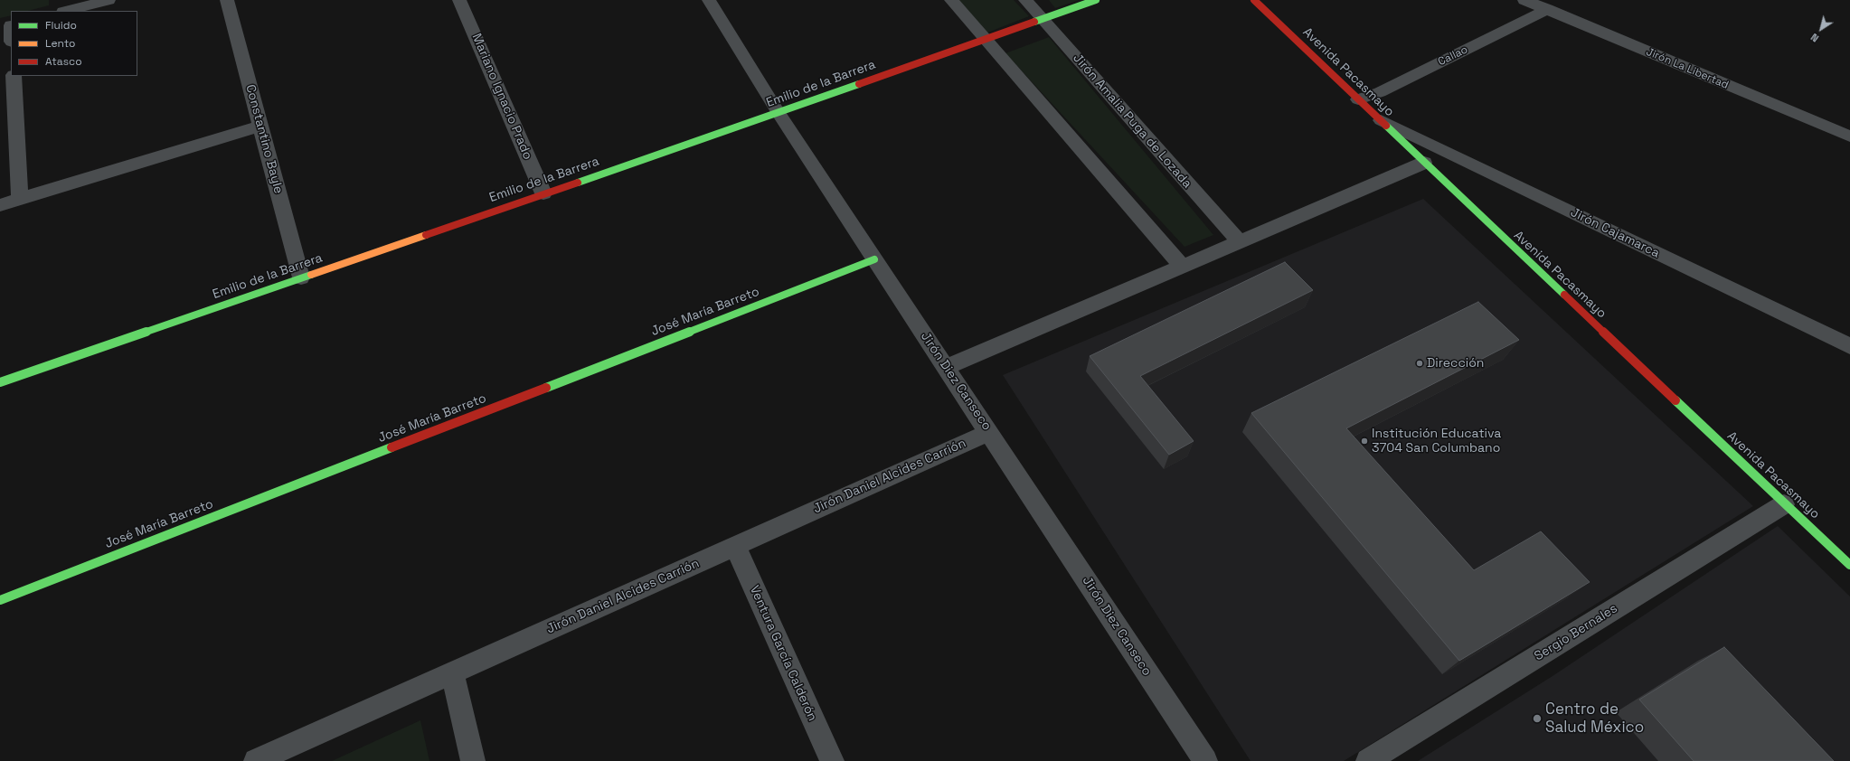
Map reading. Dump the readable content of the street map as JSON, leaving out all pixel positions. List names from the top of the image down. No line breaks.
{"streets":{"street":["Callao","Jirón La Libertad","Avenida Pacasmayo","Emilio de la Barrera","Mariano Ignacio Prado","Jirón Amalia Puga de Lozada","Constantino Bayle","Jirón Cajamarca","José María Barreto","Jirón Diez Canseco","Jirón Daniel Alcides Carrión","Sergio Bernales","Ventura García Calderón"]},"crossings":[["Callao","Jirón La Libertad"],["Callao","Avenida Pacasmayo"],["Avenida Pacasmayo","Jirón Cajamarca"],["Avenida Pacasmayo","Sergio Bernales"],["Emilio de la Barrera","Mariano Ignacio Prado"],["Emilio de la Barrera","Jirón Amalia Puga de Lozada"],["Emilio de la Barrera","Constantino Bayle"],["Emilio de la Barrera","Jirón Diez Canseco"],["José María Barreto","Jirón Diez Canseco"],["Jirón Diez Canseco","Jirón Daniel Alcides Carrión"],["Jirón Daniel Alcides Carrión","Ventura García Calderón"]],"places":["Dirección","Institución Educativa 3704 San Columbano","Centro de Salud México"],"legend":["Fluido","Lento","Atasco"],"north":"bottom left"}
